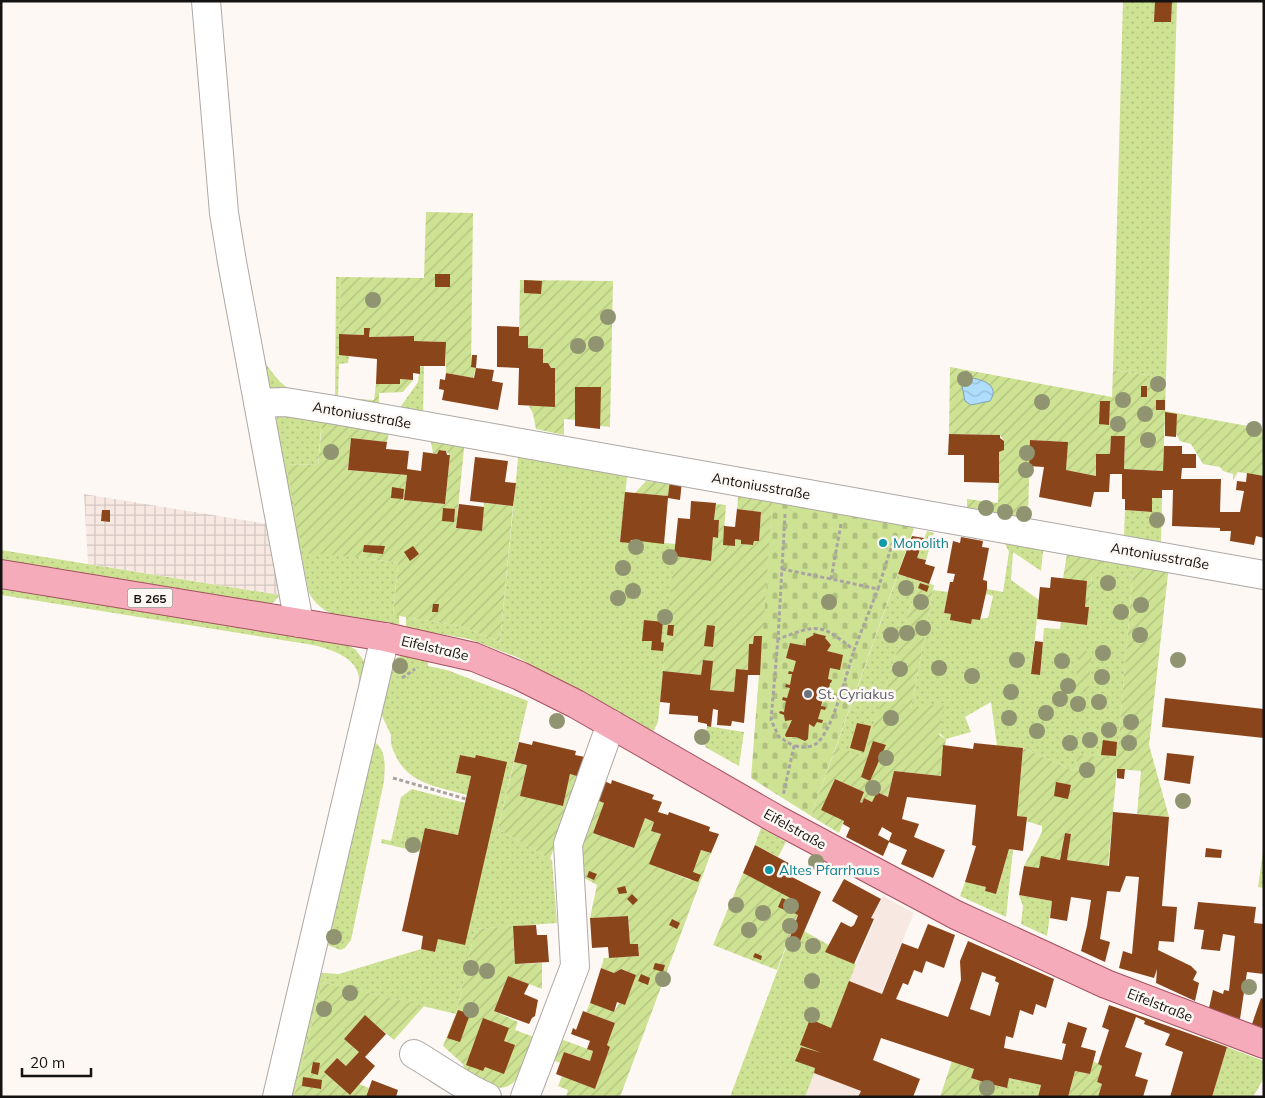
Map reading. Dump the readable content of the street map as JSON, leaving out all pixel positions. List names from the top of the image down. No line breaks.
{"streets":{"main road":["B 265","Eifelstraße"],"street":["Antoniusstraße"]},"crossings":[["B 265","Eifelstraße"]],"places":["Monolith","St. Cyriakus","Altes Pfarrhaus"],"scale_bar":"20 m"}
